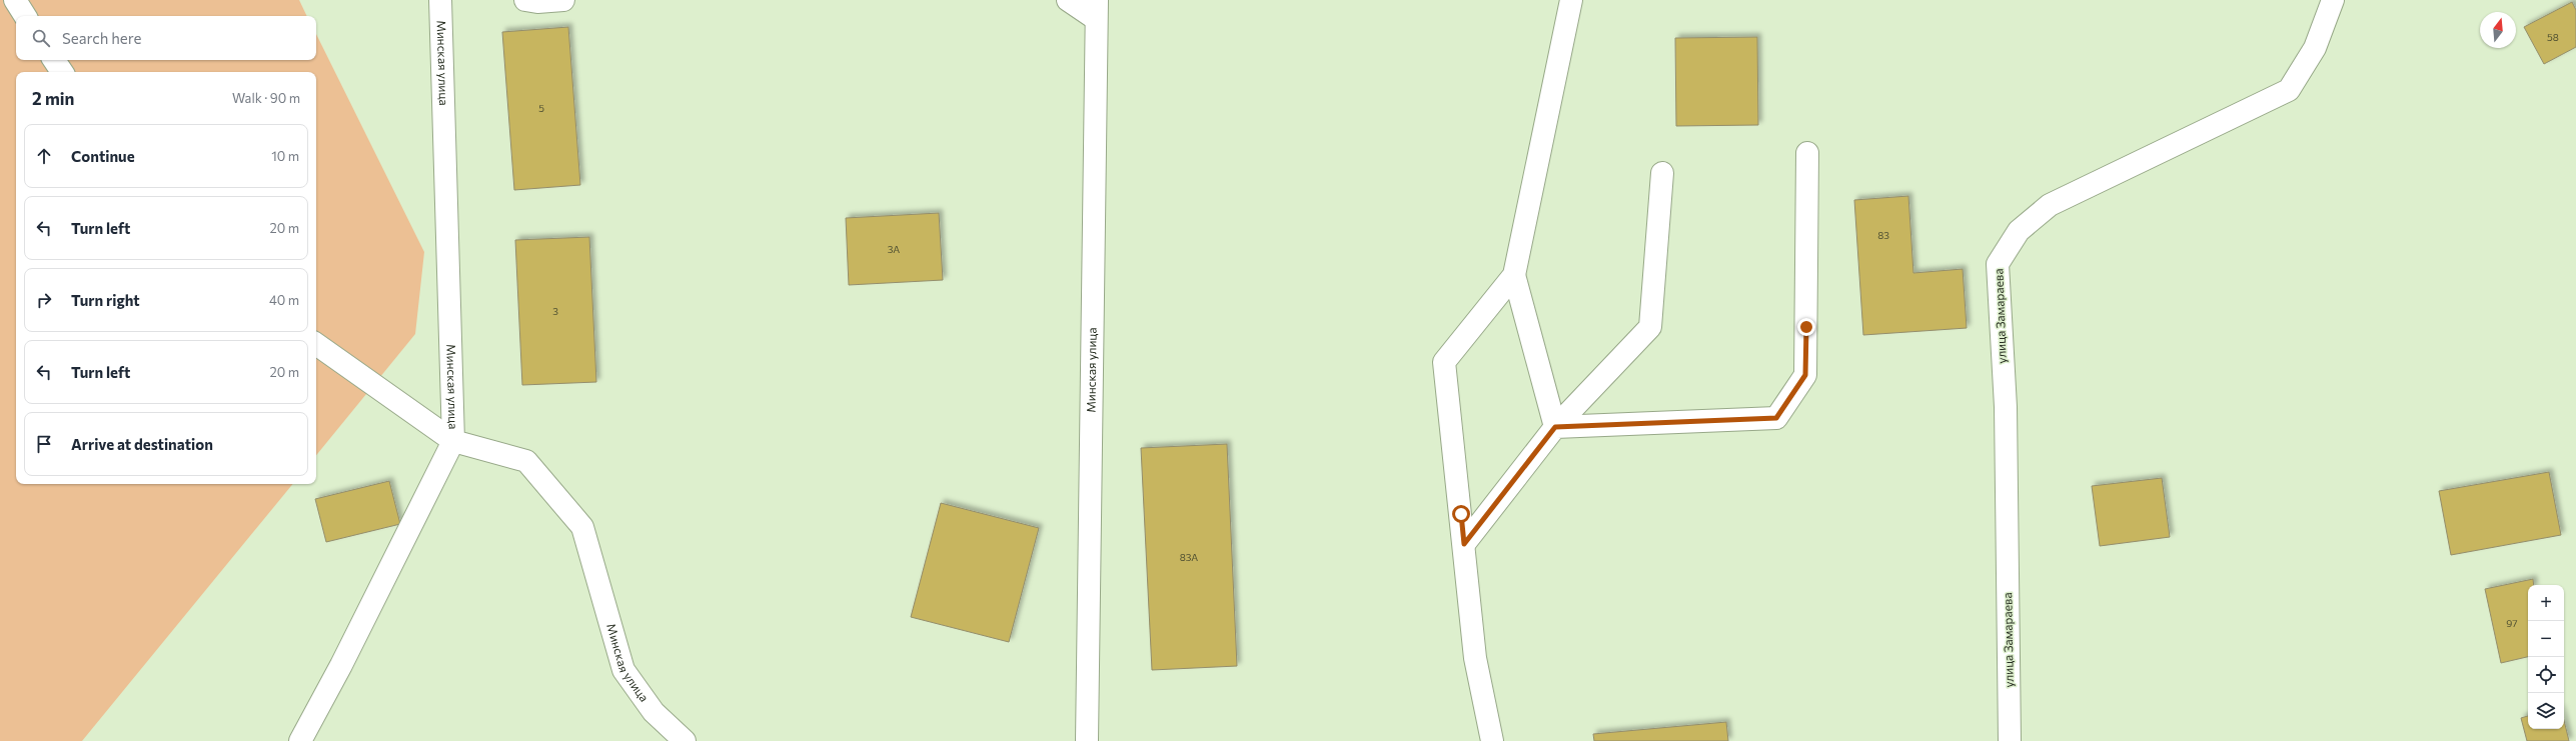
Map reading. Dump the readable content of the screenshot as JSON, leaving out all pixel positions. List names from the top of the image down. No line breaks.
{"streets":{"street":["Минская улица","улица Замараева"]},"house_numbers":["58","5","83","3А","3","83А","97"],"north":"top","page":{"search":"Search here","heading":["2 min","Walk · 90 m"],"list":[["Continue","10 m"],["Turn left","20 m"],["Turn right","40 m"],["Turn left","20 m"],"Arrive at destination"],"map_buttons":["+","−"]}}
